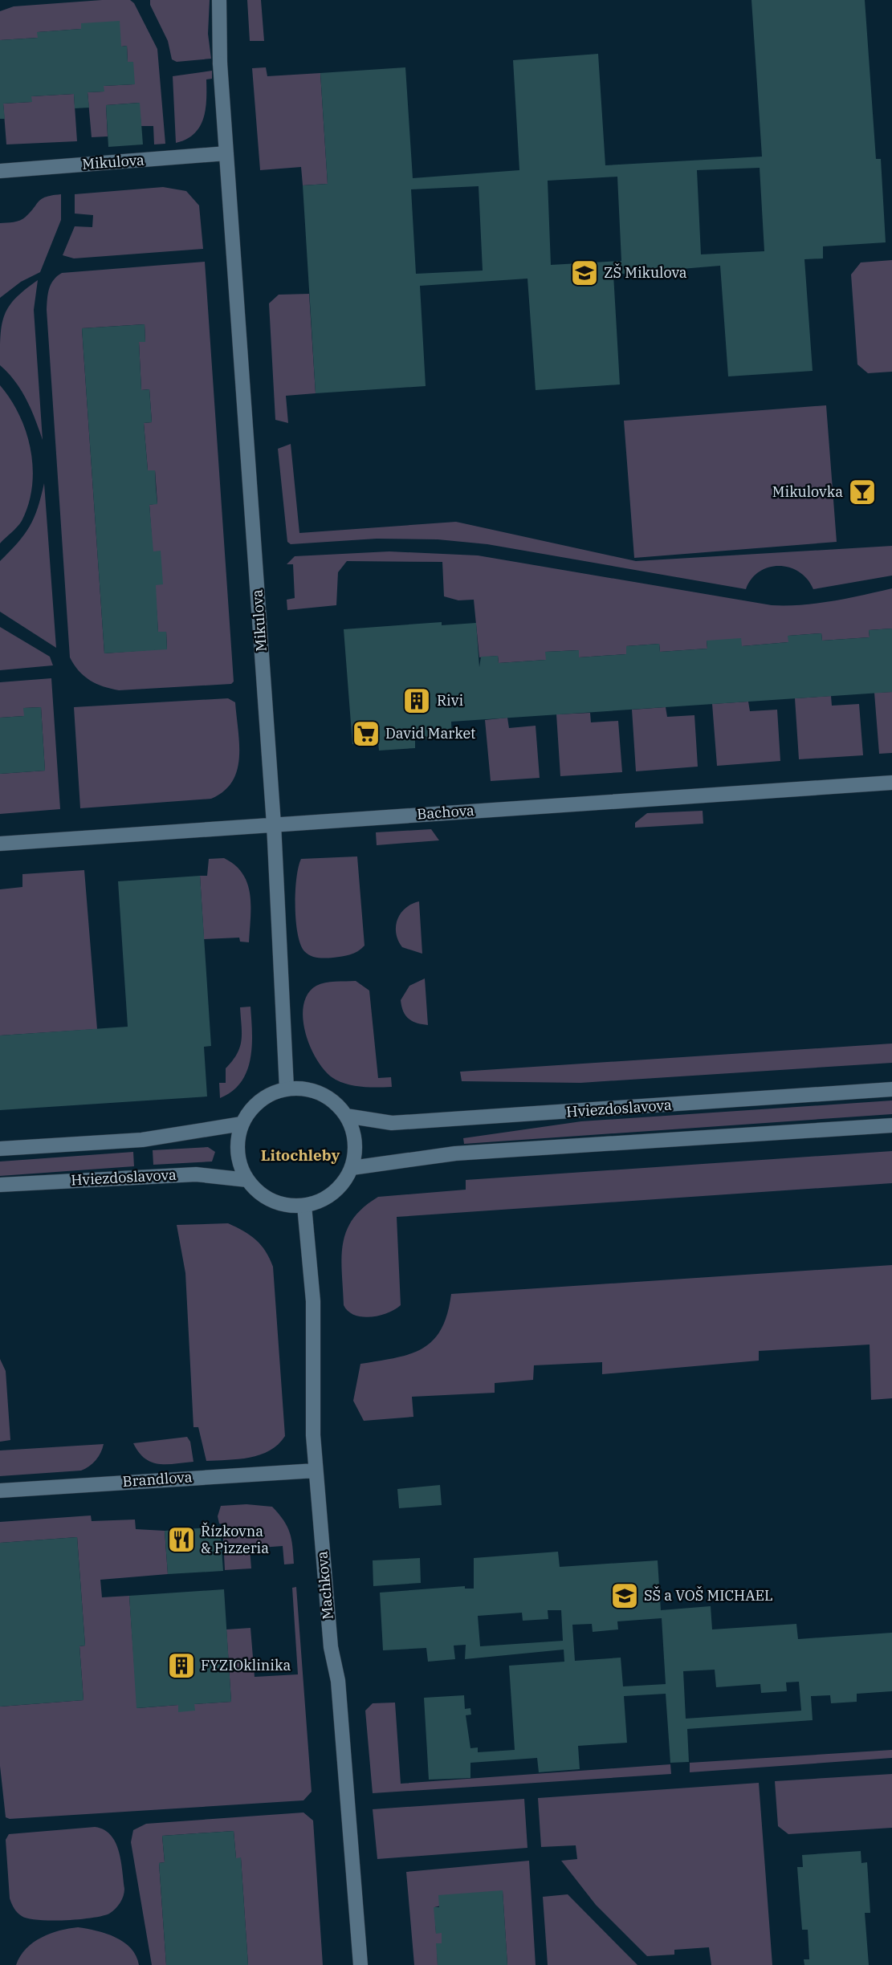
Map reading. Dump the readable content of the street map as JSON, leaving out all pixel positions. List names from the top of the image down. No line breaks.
{"streets":{"street":["Mikulova","Bachova","Hviezdoslavova","Brandlova","Machkova"]},"crossings":[["Mikulova","Bachova"],["Mikulova","Hviezdoslavova"],["Mikulova","Machkova"],["Hviezdoslavova","Machkova"],["Brandlova","Machkova"]],"districts":["Litochleby"],"places":{"school or university":["ZŠ Mikulova","SŠ a VOŠ MICHAEL"],"bar":["Mikulovka"],"building":["Rivi","FYZIOklinika"],"supermarket":["David Market"],"restaurant":["Řízkovna & Pizzeria"]}}
